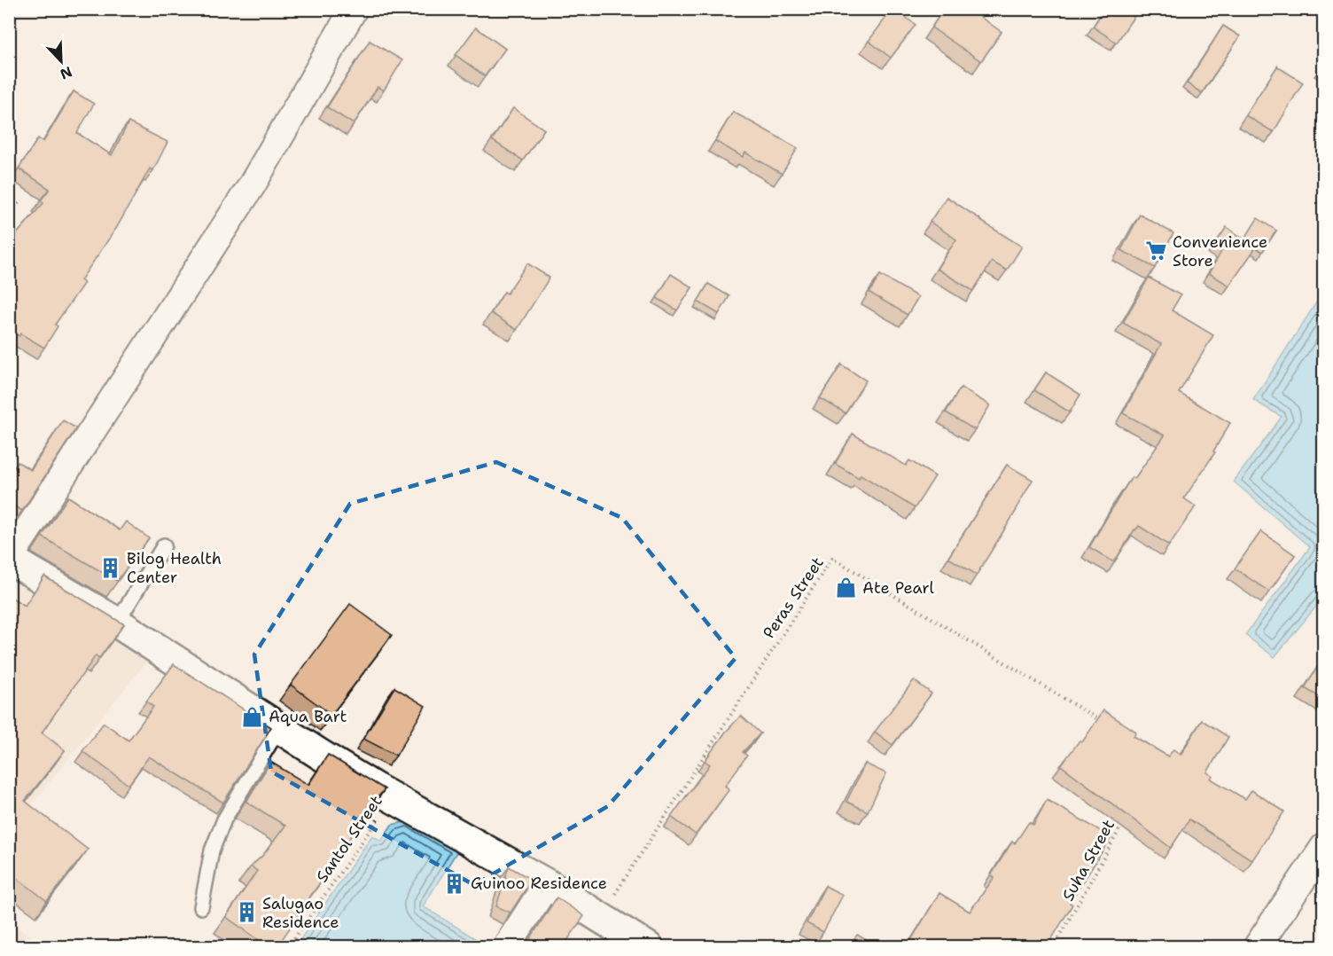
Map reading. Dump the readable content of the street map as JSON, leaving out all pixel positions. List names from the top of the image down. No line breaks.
{"streets":{"path":["Peras Street","Santol Street","Suha Street"]},"places":{"supermarket":["Convenience Store"],"building":["Bilog Health Center","Guinoo Residence","Salugao Residence"],"shop":["Ate Pearl","Aqua Bart"]},"north":"bottom right"}
